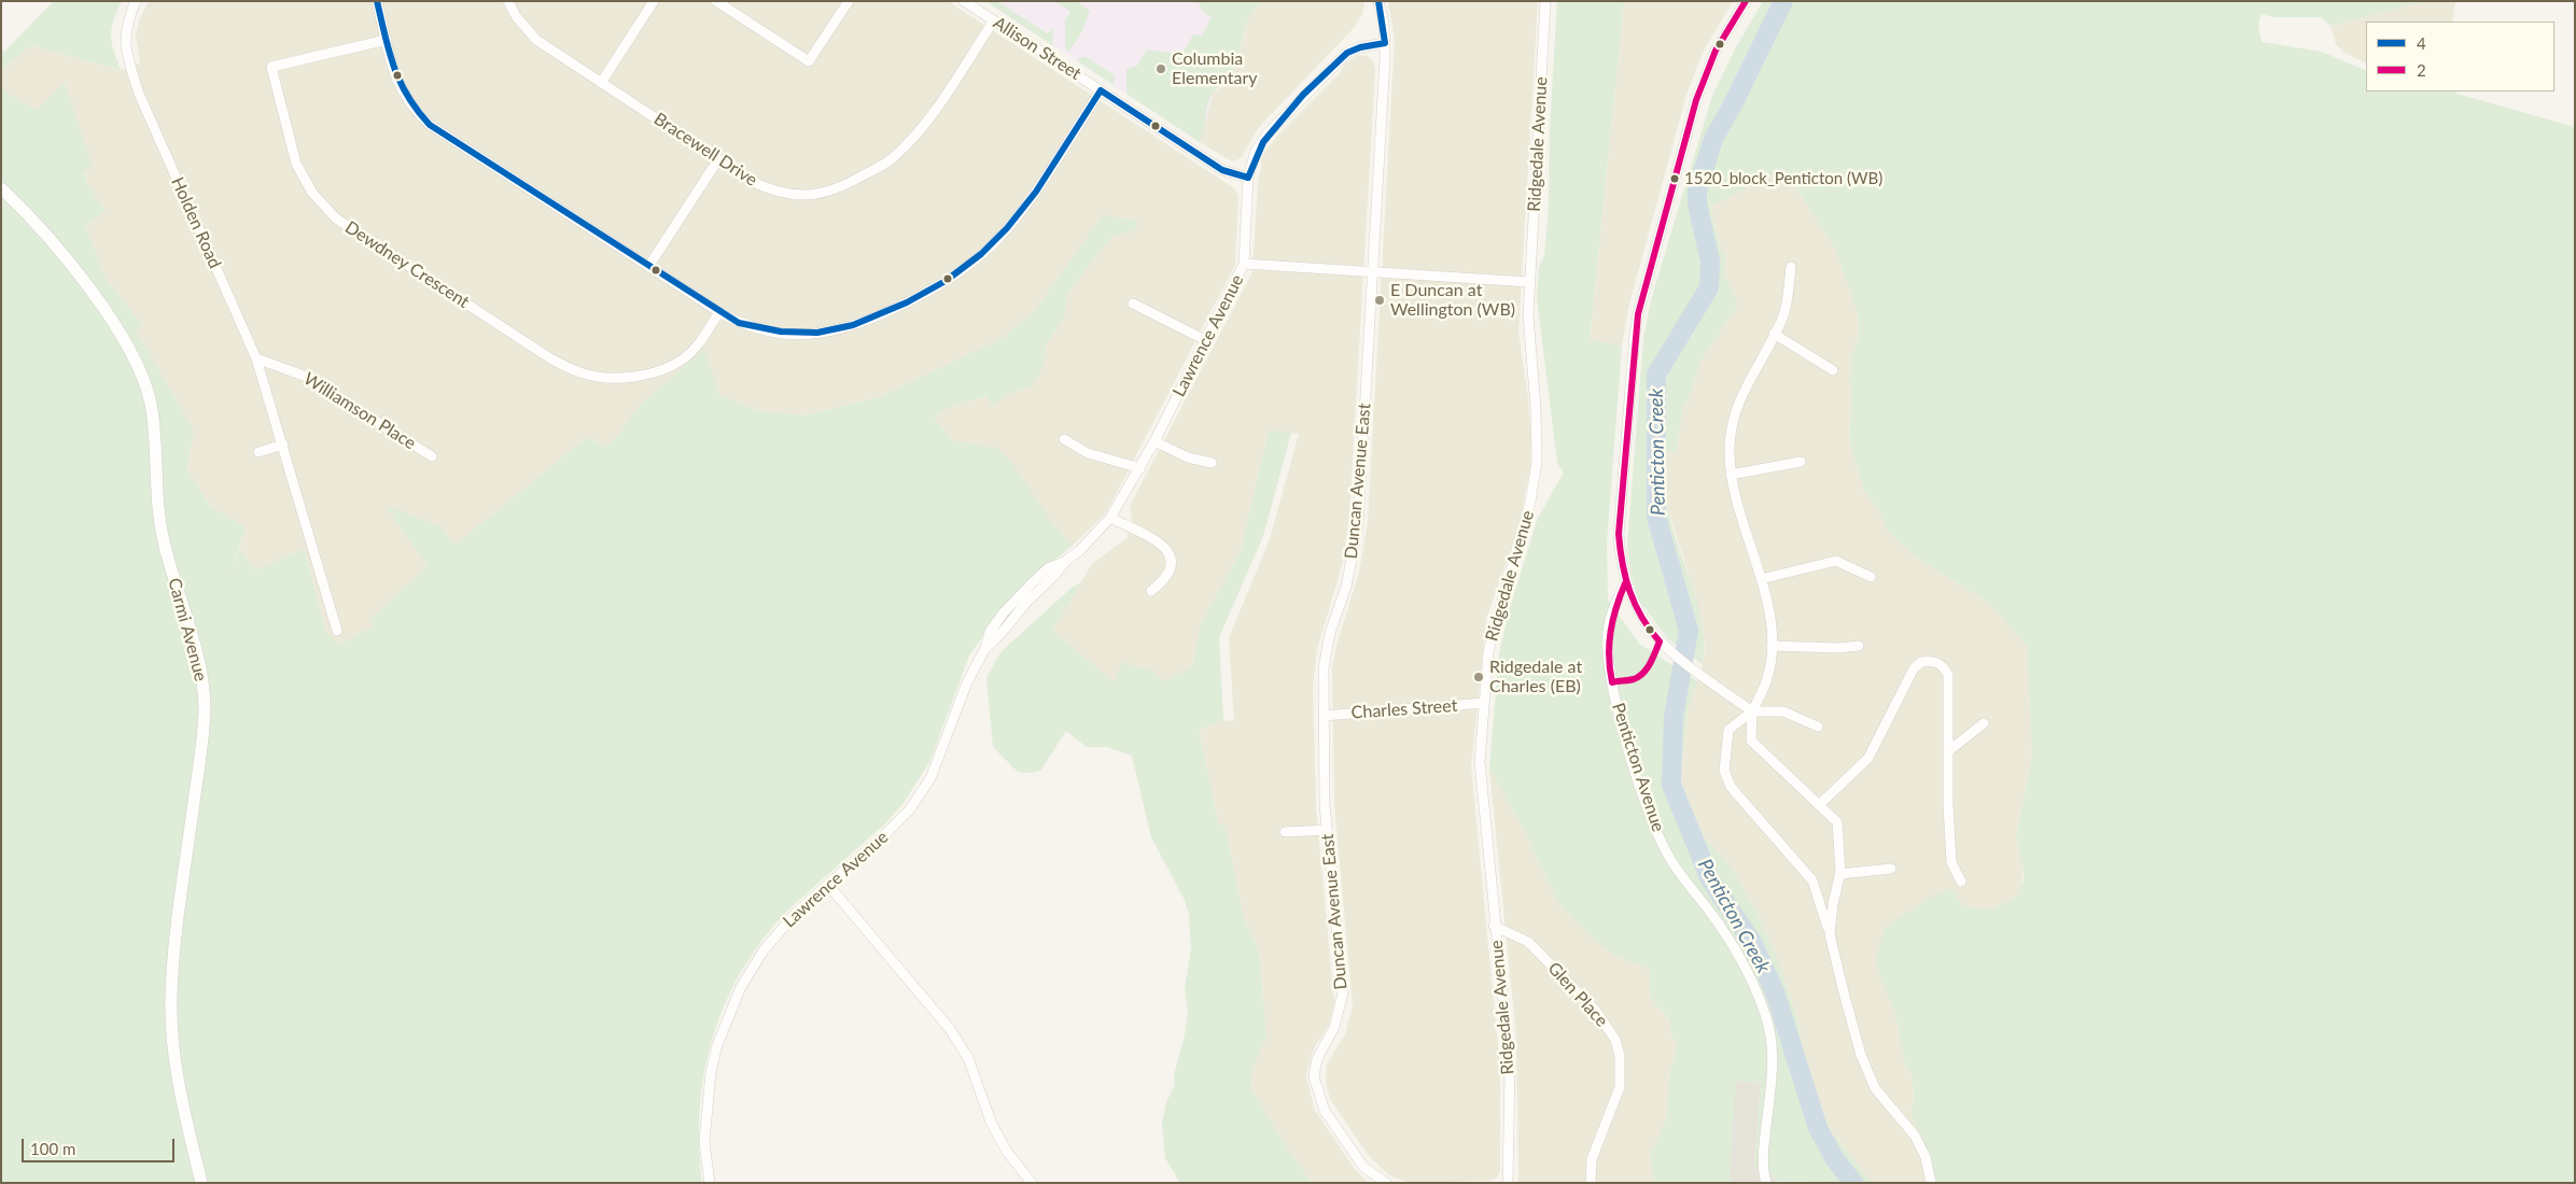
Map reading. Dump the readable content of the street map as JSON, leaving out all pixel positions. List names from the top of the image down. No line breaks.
{"streets":{"street":["Allison Street","Ridgedale Avenue","Bracewell Drive","Holden Road","Dewdney Crescent","Lawrence Avenue","Williamson Place","Duncan Avenue East","Carmi Avenue","Charles Street","Penticton Avenue","Glen Place"]},"crossings":[["Allison Street","Bracewell Drive"],["Allison Street","Lawrence Avenue"],["Ridgedale Avenue","Charles Street"],["Ridgedale Avenue","Glen Place"],["Holden Road","Williamson Place"],["Lawrence Avenue","Duncan Avenue East"],["Duncan Avenue East","Charles Street"]],"water":["Penticton Creek"],"places":["Columbia Elementary","1520_block_Penticton (WB)","E Duncan at Wellington (WB)","Ridgedale at Charles (EB)"],"lines":["transit line 4","transit line 2"],"legend":["4","2"],"scale_bar":"100 m"}
